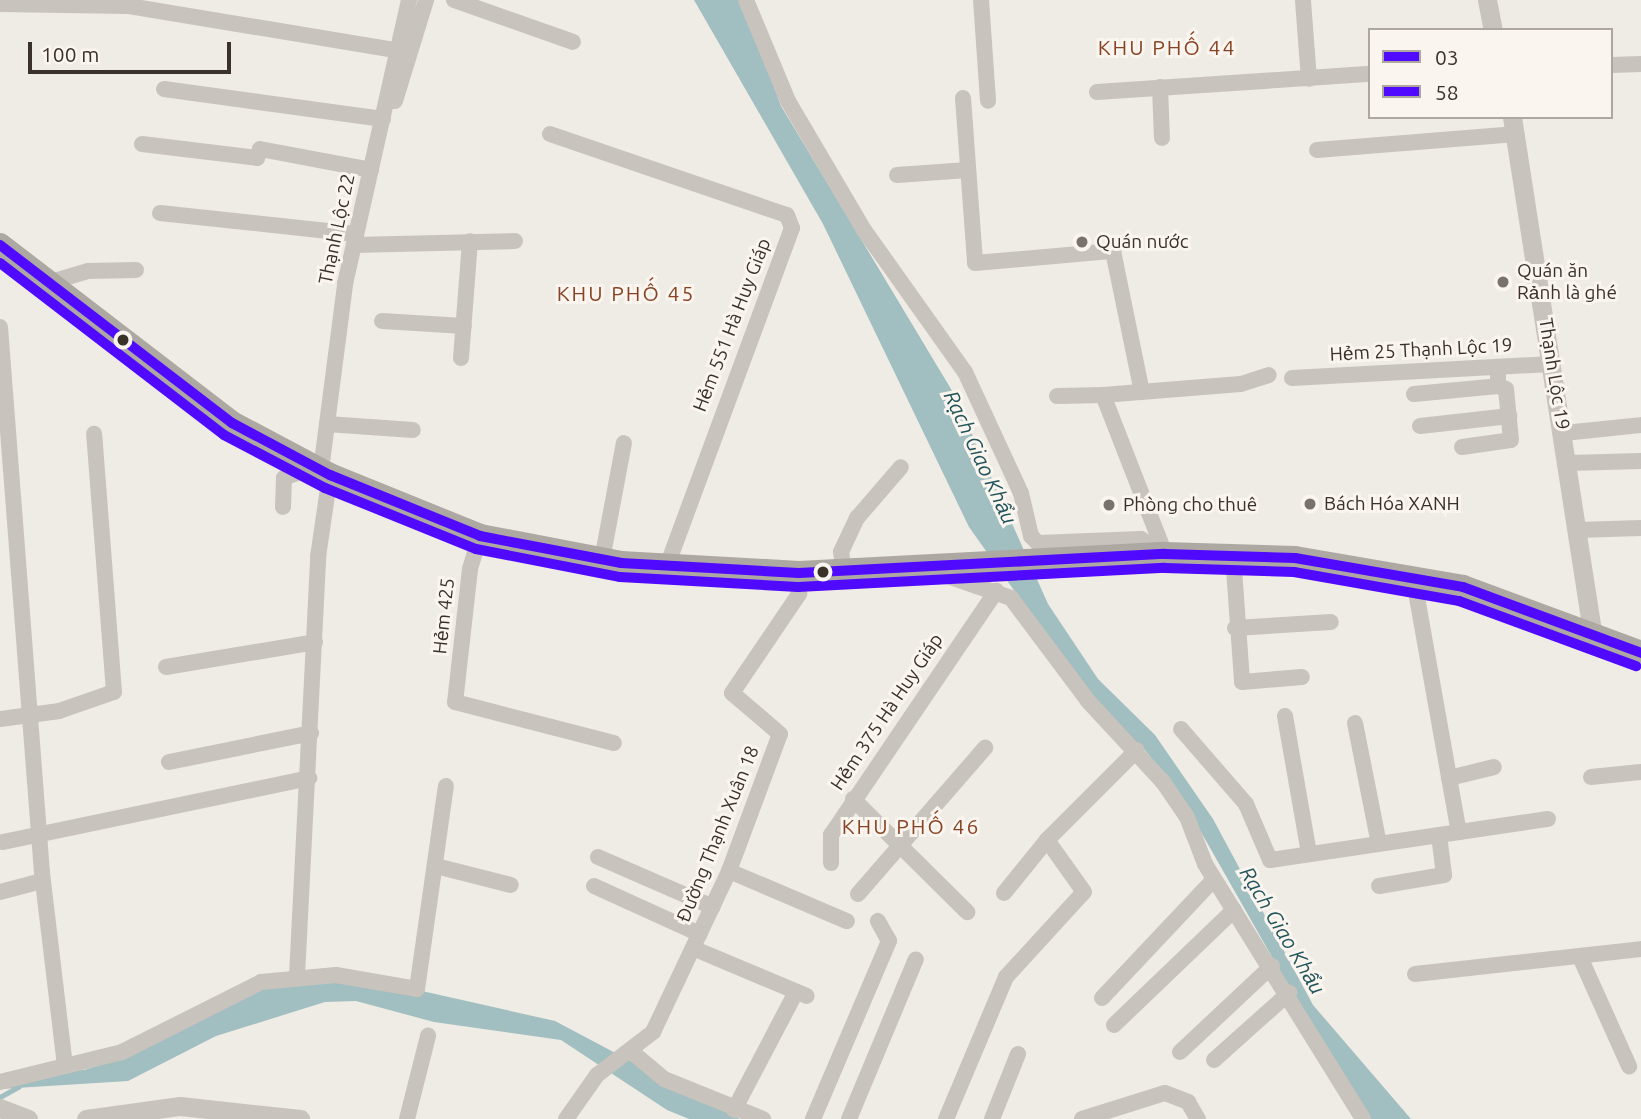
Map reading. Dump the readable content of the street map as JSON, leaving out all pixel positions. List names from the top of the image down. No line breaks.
{"streets":{"street":["Thạnh Lộc 22","Hẻm 551 Hà Huy Giáp","Hẻm 25 Thạnh Lộc 19","Thạnh Lộc 19","Hẻm 425","Hẻm 375 Hà Huy Giáp","Đường Thạnh Xuân 18"]},"crossings":[["Hẻm 25 Thạnh Lộc 19","Thạnh Lộc 19"]],"districts":["KHU PHỐ 44","KHU PHỐ 45","KHU PHỐ 46"],"water":["Rạch Giao Khẩu"],"places":["Quán nước","Quán ăn Rảnh là ghé","Bách Hóa XANH","Phòng cho thuê"],"lines":["transit line 03","transit line 58"],"legend":["03","58"],"scale_bar":"100 m"}
